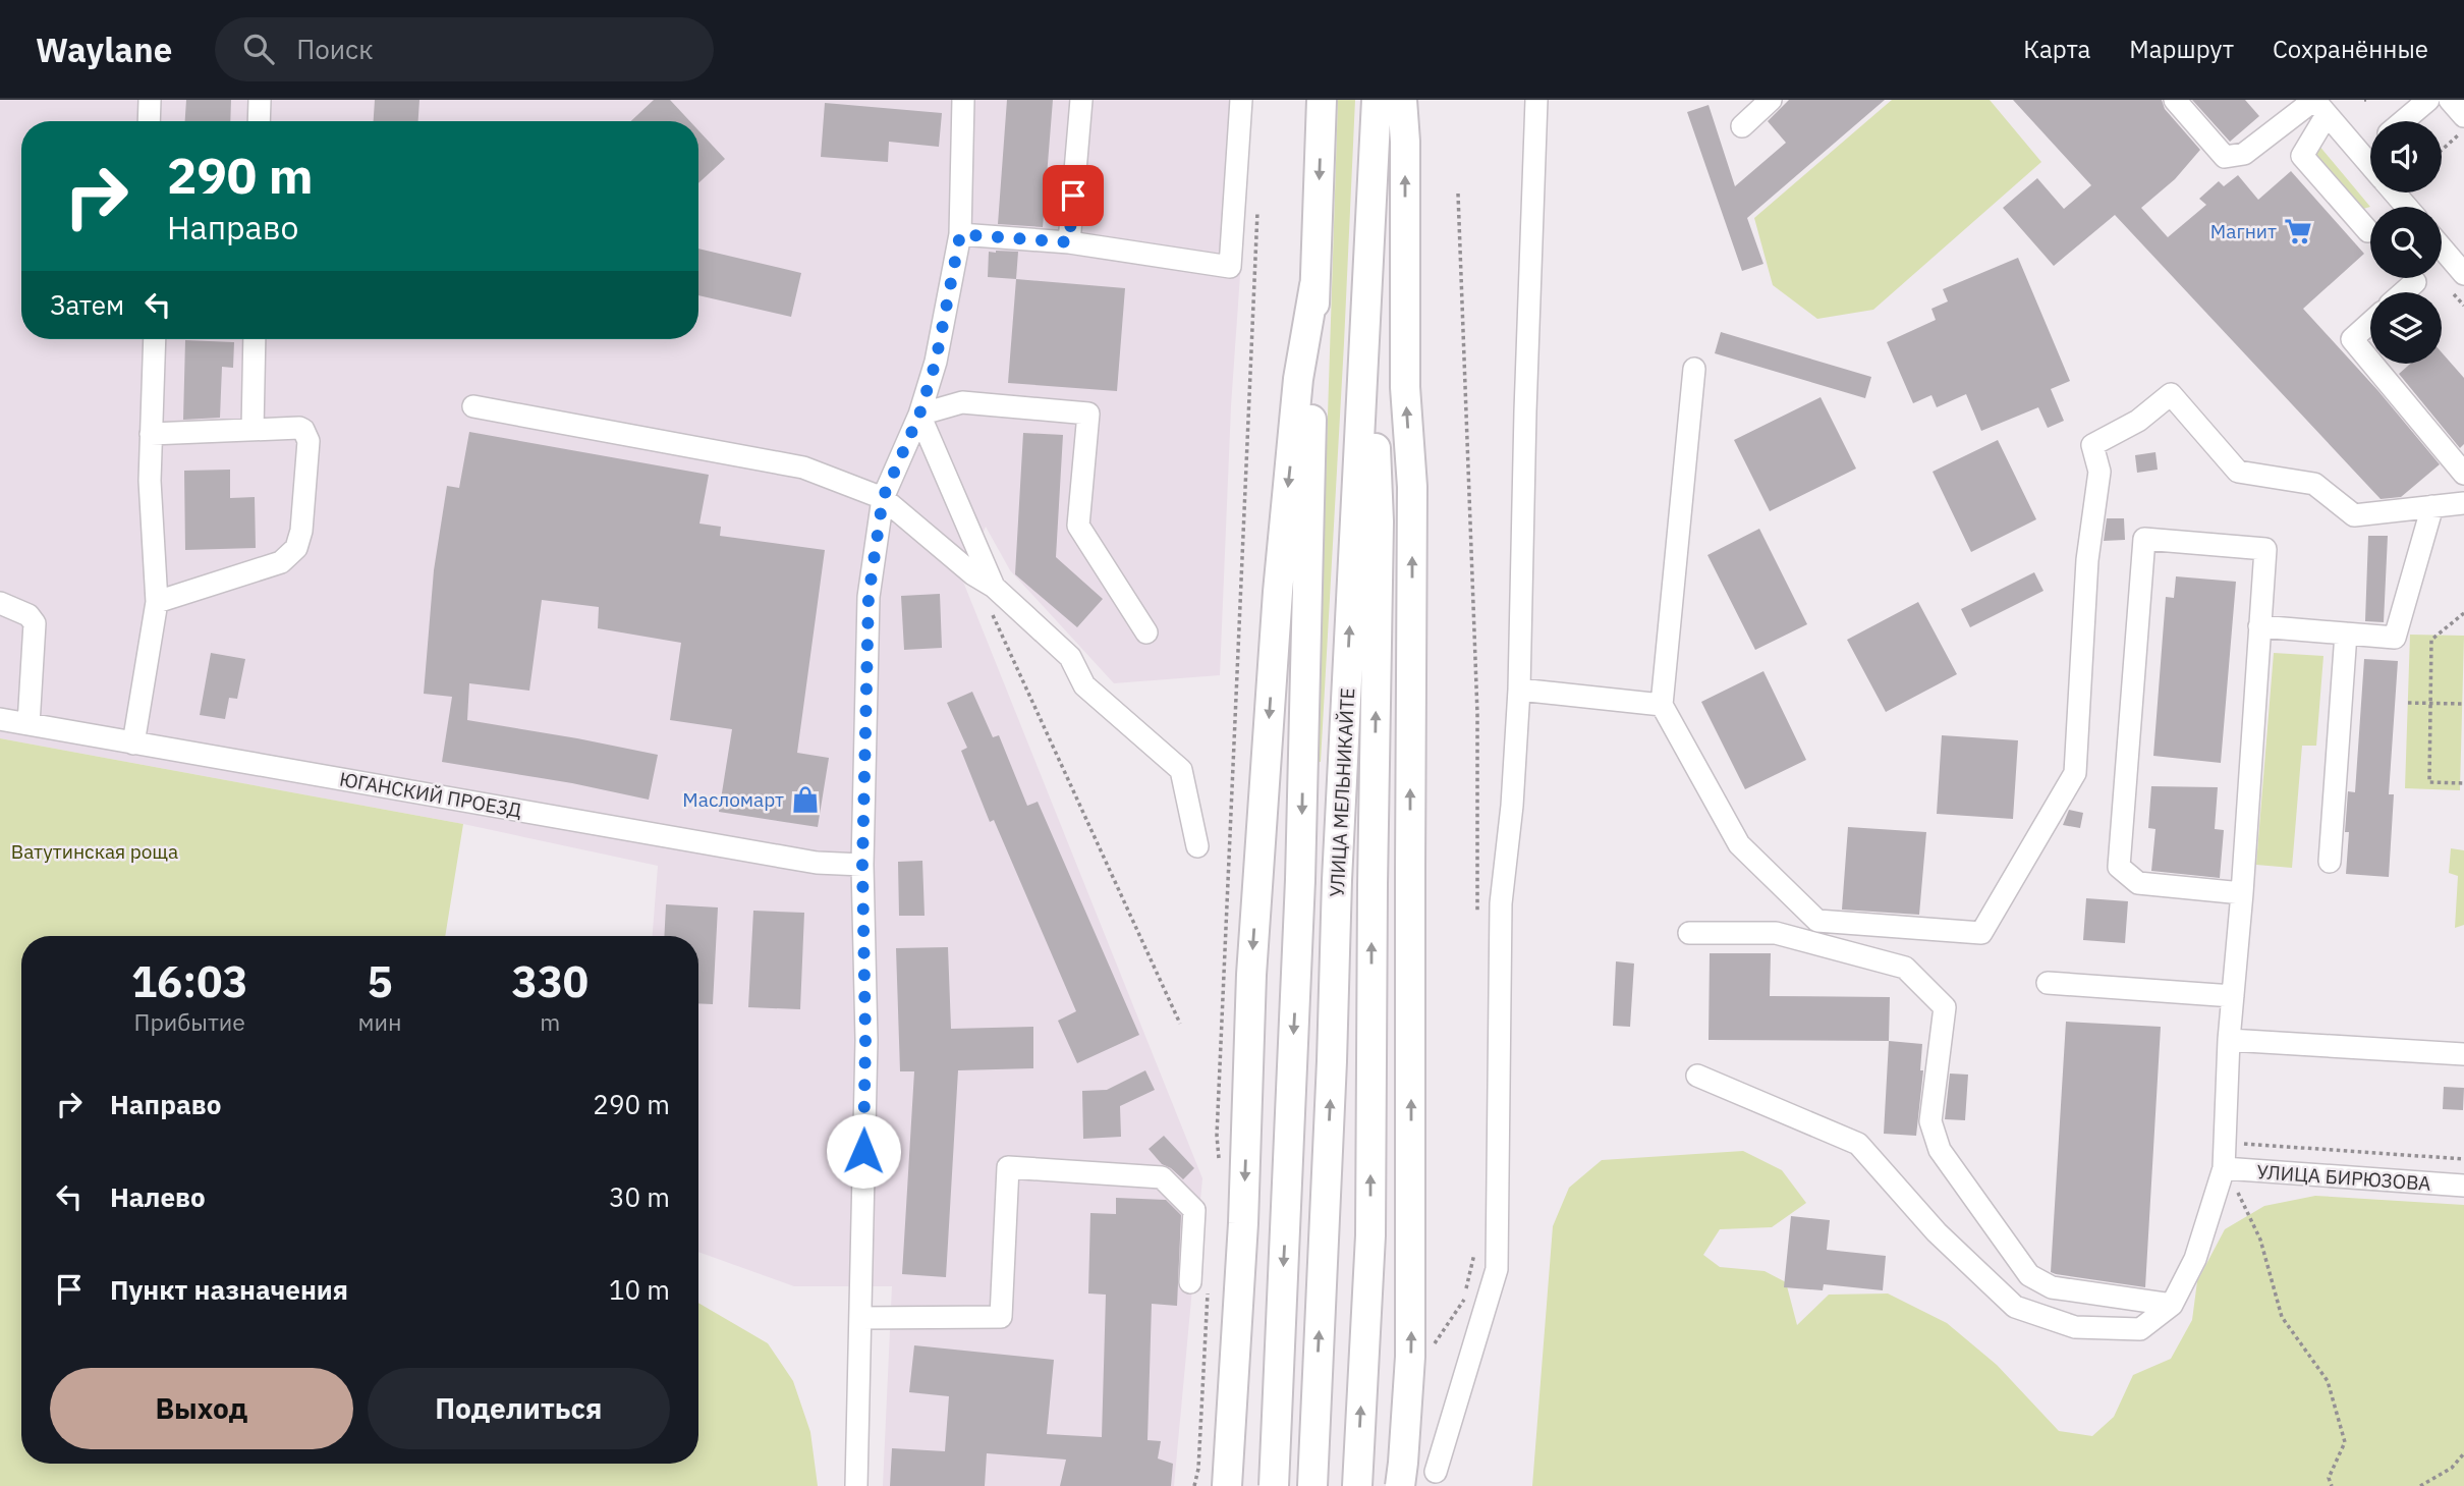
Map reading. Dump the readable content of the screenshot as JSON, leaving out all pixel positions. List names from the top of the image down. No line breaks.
{"streets":{"main road":["УЛИЦА МЕЛЬНИКАЙТЕ"],"street":["ЮГАНСКИЙ ПРОЕЗД","УЛИЦА БИРЮЗОВА"]},"parks":["Ватутинская роща"],"places":{"supermarket":["Магнит"],"shop":["Масломарт"]},"page":{"header":"Waylane","search":"Поиск","nav":["Карта","Маршрут","Сохранённые"],"turn":["290 m","Направо"],"then":"Затем","eta":["16:03","Прибытие","5","мин","330","m"],"list":[{"name":"Направо","value":"290 m"},{"name":"Налево","value":"30 m"},{"name":"Пункт назначения","value":"10 m"}],"buttons":["Выход","Поделиться"]}}
